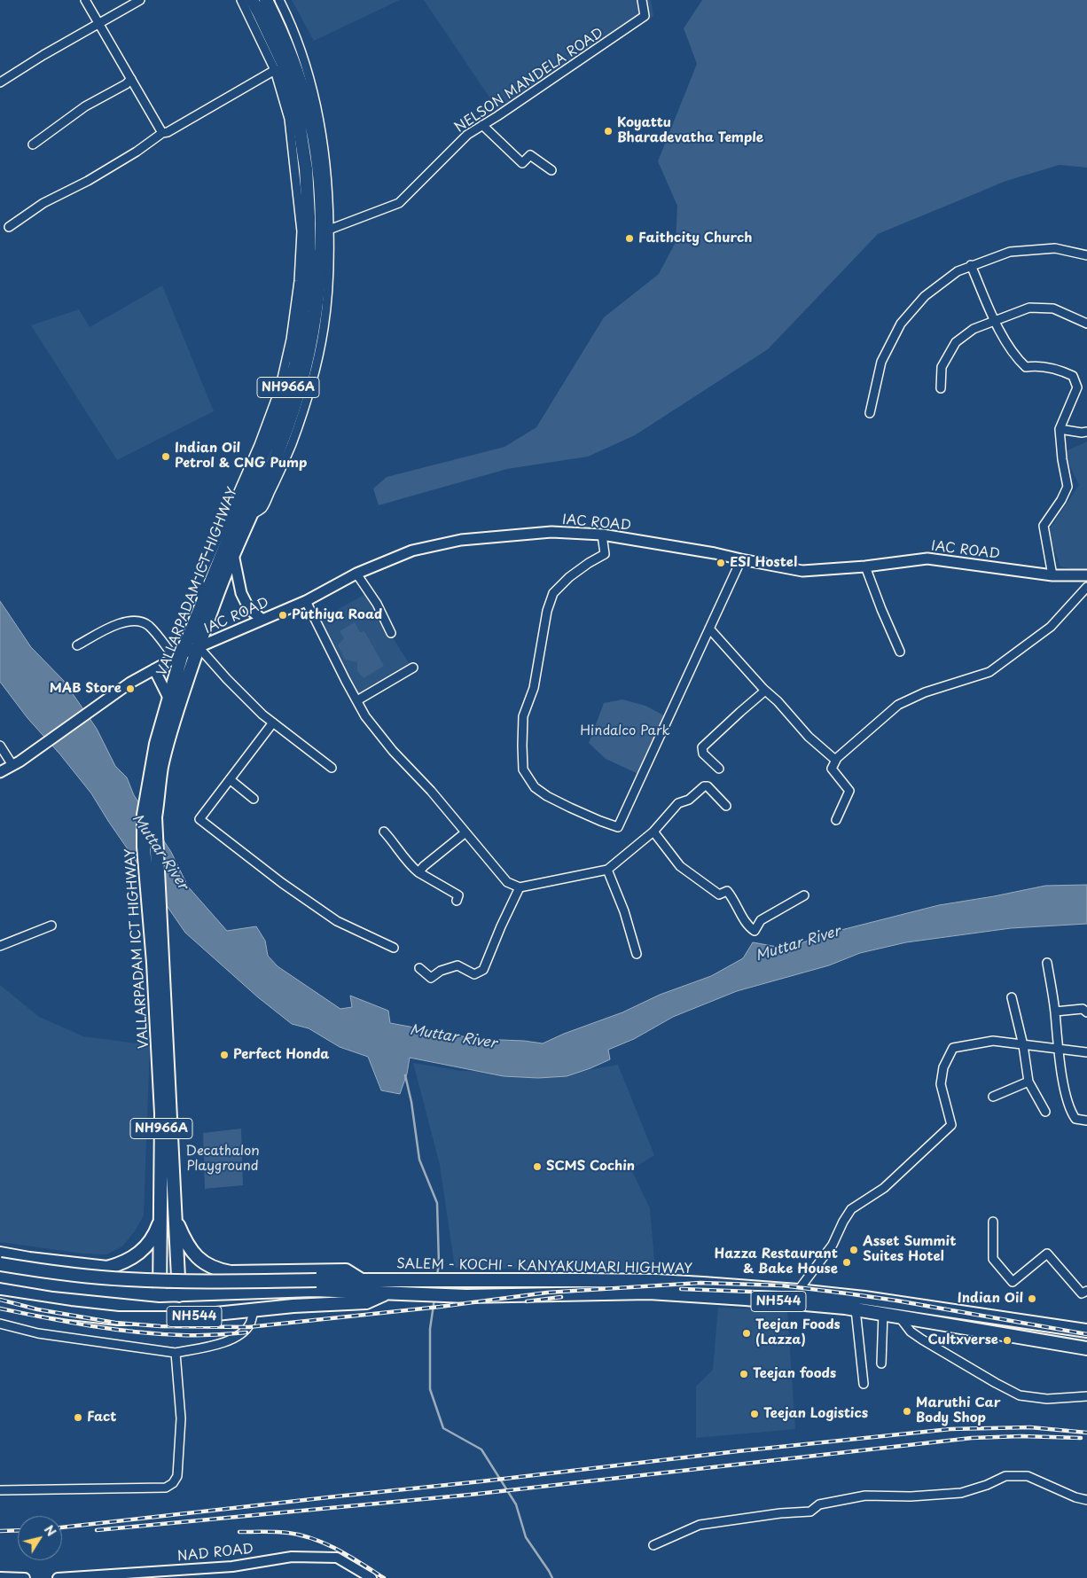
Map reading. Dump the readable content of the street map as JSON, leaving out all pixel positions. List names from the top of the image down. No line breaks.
{"streets":{"highway":["NH966A","VALLARPADAM ICT HIGHWAY","SALEM - KOCHI - KANYAKUMARI HIGHWAY","NH544"],"main road":["IAC ROAD"],"street":["NELSON MANDELA ROAD","NAD ROAD"]},"crossings":[["IAC ROAD","VALLARPADAM ICT HIGHWAY"],["VALLARPADAM ICT HIGHWAY","SALEM - KOCHI - KANYAKUMARI HIGHWAY"],["SALEM - KOCHI - KANYAKUMARI HIGHWAY","NH544"]],"water":["Muttar River"],"parks":["Hindalco Park","Decathalon Playground"],"places":["Koyattu Bharadevatha Temple","Faithcity Church","Indian Oil Petrol & CNG Pump","ESI Hostel","Puthiya Road","MAB Store","Perfect Honda","SCMS Cochin","Asset Summit Suites Hotel","Hazza Restaurant & Bake House","Indian Oil","Teejan Foods (Lazza)","Cultxverse","Teejan foods","Maruthi Car Body Shop","Teejan Logistics","Fact"],"north":"top right"}
